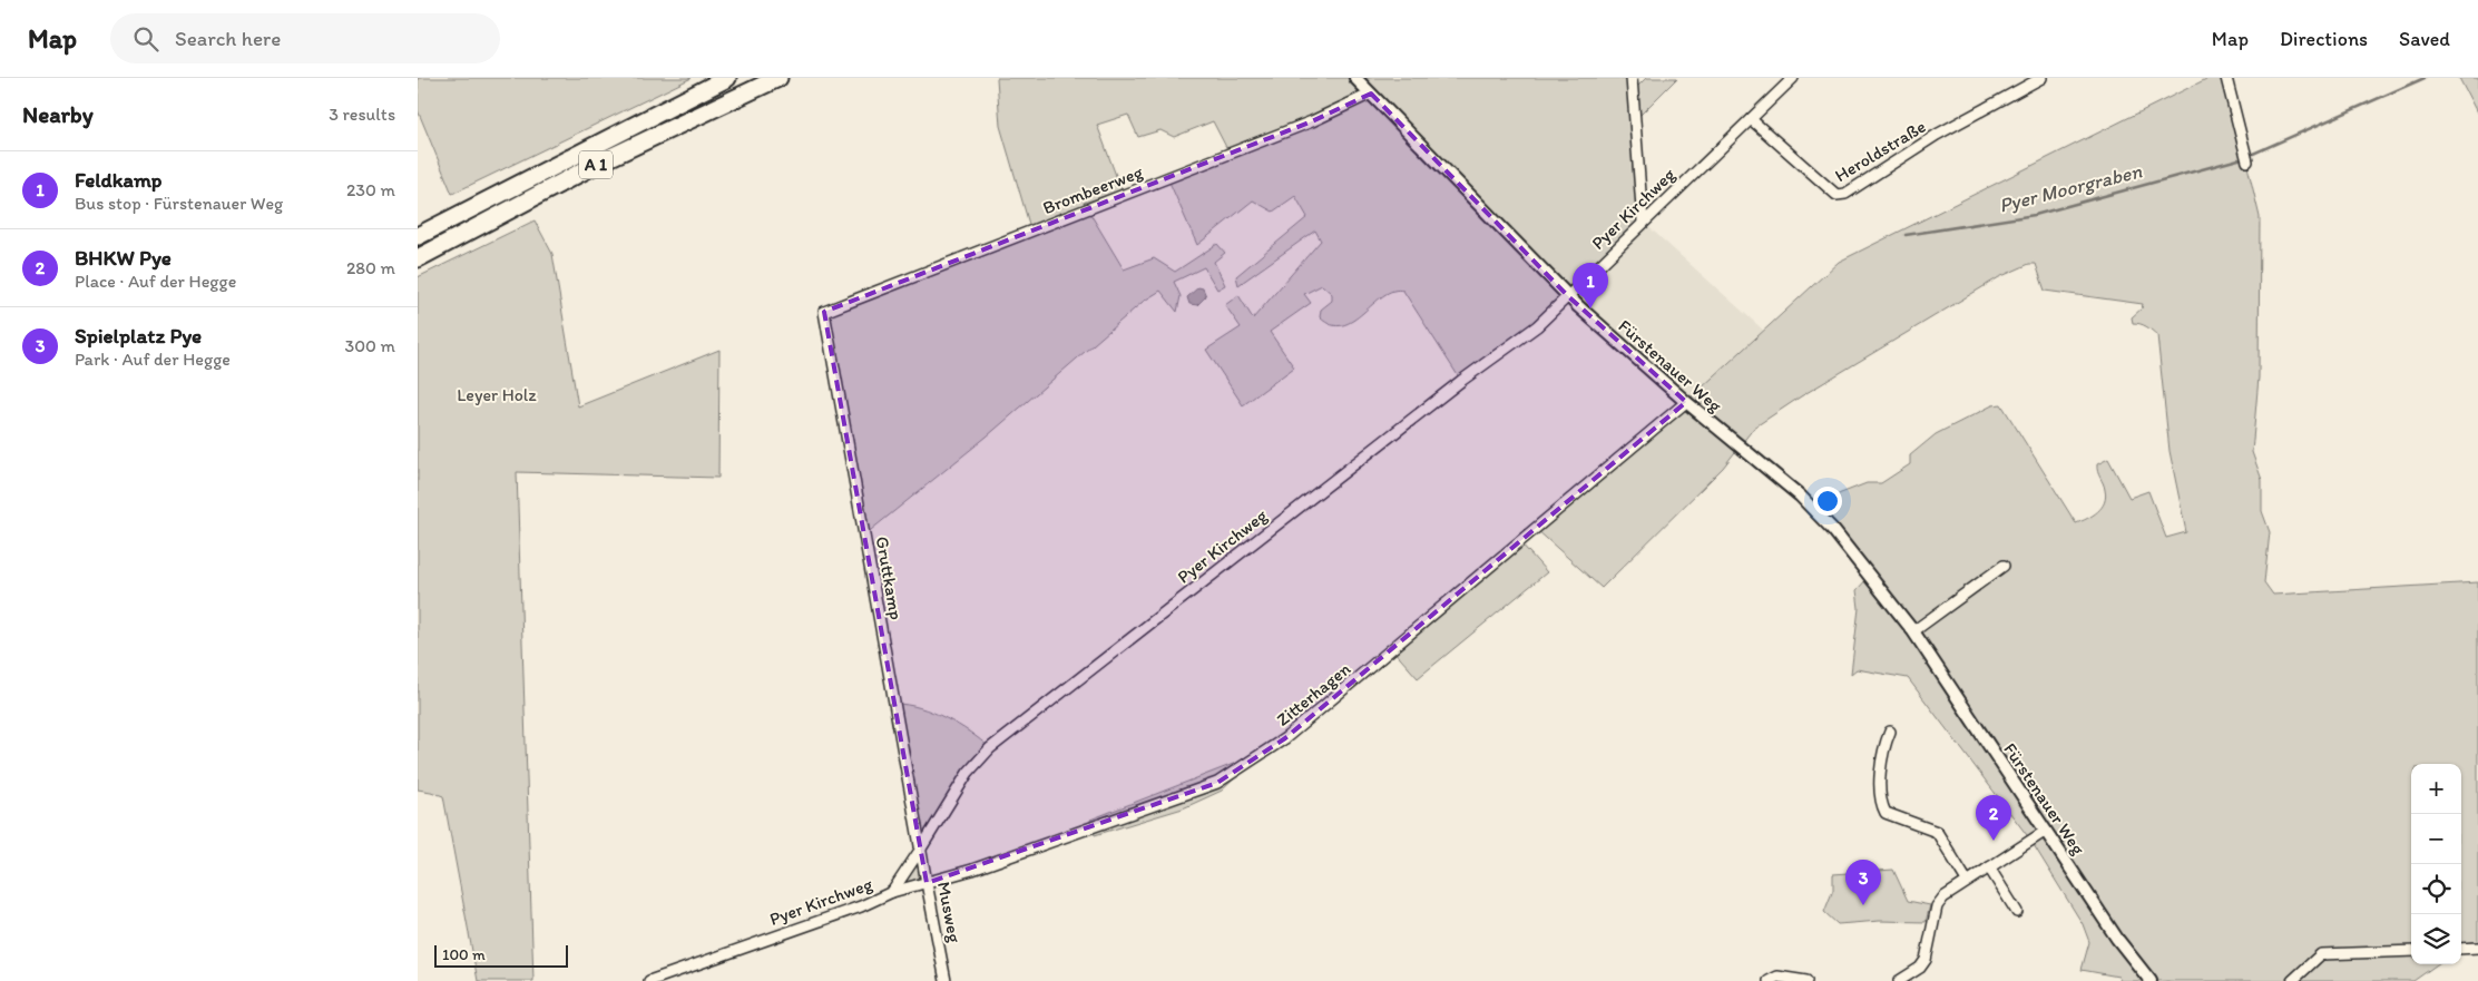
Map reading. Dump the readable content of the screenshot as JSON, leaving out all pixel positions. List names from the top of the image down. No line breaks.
{"streets":{"highway":["A 1"],"street":["Heroldstraße","Brombeerweg","Pyer Kirchweg","Fürstenauer Weg","Gruttkamp","Zitterhagen","Musweg"]},"crossings":[["Heroldstraße","Pyer Kirchweg"],["Brombeerweg","Fürstenauer Weg"],["Brombeerweg","Gruttkamp"],["Pyer Kirchweg","Fürstenauer Weg"],["Pyer Kirchweg","Gruttkamp"],["Pyer Kirchweg","Zitterhagen"],["Pyer Kirchweg","Musweg"],["Fürstenauer Weg","Zitterhagen"],["Gruttkamp","Musweg"],["Zitterhagen","Musweg"]],"water":["Pyer Moorgraben"],"parks":["Leyer Holz"],"scale_bar":"100 m","page":{"header":"Map","search":"Search here","nav":["Map","Directions","Saved"],"heading":["Nearby","3 results"],"list":[{"mark":"1","name":"Feldkamp","note":"Bus stop · Fürstenauer Weg","value":"230 m"},{"mark":"2","name":"BHKW Pye","note":"Place · Auf der Hegge","value":"280 m"},{"mark":"3","name":"Spielplatz Pye","note":"Park · Auf der Hegge","value":"300 m"}],"pins":["1","2","3"],"map_buttons":["+","−"],"scale":"100 m"}}
